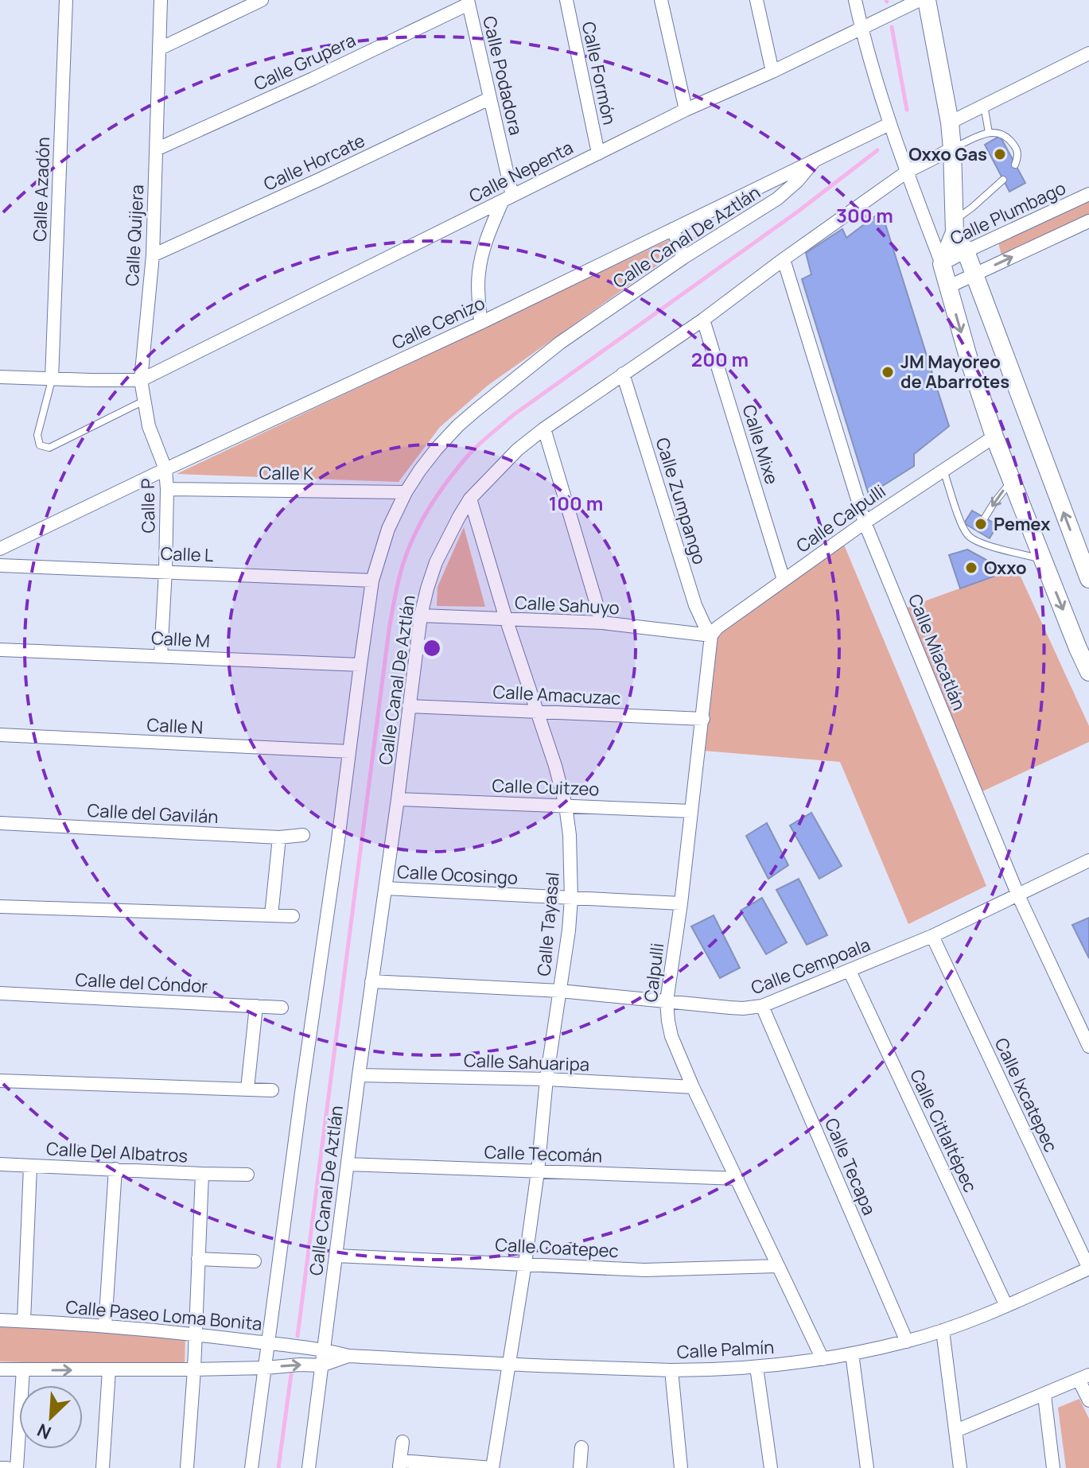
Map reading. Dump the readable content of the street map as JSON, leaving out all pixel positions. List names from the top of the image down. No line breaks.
{"streets":{"street":["Calle Grupera","Calle Formón","Calle Podadora","Calle Horcate","Calle Nepenta","Calle Azadón","Calle Plumbago","Calle Quijera","Calle Canal De Aztlán","Calle Cenizo","Calle Mixe","Calle K","Calle Zumpango","Calle P","Calle Calpulli","Calle L","Calle Sahuyo","Calle M","Calle Miacatlán","Calle Amacuzac","Calle N","Calle Cuitzeo","Calle del Gavilán","Calle Ocosingo","Calle Tayasal","Calle Cempoala","Calpulli","Calle del Cóndor","Calle Sahuaripa","Calle Ixcatepec","Calle Citlaltépec","Calle Del Albatros","Calle Tecomán","Calle Tecapa","Calle Coatepec","Calle Paseo Loma Bonita","Calle Palmín"]},"crossings":[["Calle Grupera","Calle Podadora"],["Calle Grupera","Calle Quijera"],["Calle Formón","Calle Nepenta"],["Calle Podadora","Calle Horcate"],["Calle Podadora","Calle Nepenta"],["Calle Horcate","Calle Quijera"],["Calle Nepenta","Calle Quijera"],["Calle Quijera","Calle Cenizo"],["Calle Quijera","Calle P"],["Calle Canal De Aztlán","Calle Cenizo"],["Calle Canal De Aztlán","Calle Mixe"],["Calle Canal De Aztlán","Calle K"],["Calle Canal De Aztlán","Calle Zumpango"],["Calle Canal De Aztlán","Calle L"],["Calle Canal De Aztlán","Calle Sahuyo"],["Calle Canal De Aztlán","Calle M"],["Calle Canal De Aztlán","Calle Miacatlán"],["Calle Canal De Aztlán","Calle Amacuzac"],["Calle Canal De Aztlán","Calle N"],["Calle Canal De Aztlán","Calle Cuitzeo"],["Calle Canal De Aztlán","Calle Ocosingo"],["Calle Canal De Aztlán","Calle Tayasal"],["Calle Canal De Aztlán","Calle Cempoala"],["Calle Canal De Aztlán","Calle Sahuaripa"],["Calle Canal De Aztlán","Calle Tecomán"],["Calle Canal De Aztlán","Calle Coatepec"],["Calle Canal De Aztlán","Calle Paseo Loma Bonita"],["Calle Canal De Aztlán","Calle Palmín"],["Calle Cenizo","Calle P"],["Calle Mixe","Calle Calpulli"],["Calle K","Calle P"],["Calle Zumpango","Calle Calpulli"],["Calle Zumpango","Calle Sahuyo"],["Calle Zumpango","Calpulli"],["Calle P","Calle L"],["Calle P","Calle M"],["Calle Calpulli","Calle Sahuyo"],["Calle Calpulli","Calle Miacatlán"],["Calle Calpulli","Calpulli"],["Calle Sahuyo","Calle Tayasal"],["Calle Sahuyo","Calpulli"],["Calle Miacatlán","Calle Cempoala"],["Calle Amacuzac","Calle Tayasal"],["Calle Amacuzac","Calpulli"],["Calle Cuitzeo","Calle Tayasal"],["Calle Cuitzeo","Calpulli"],["Calle Ocosingo","Calle Tayasal"],["Calle Ocosingo","Calpulli"],["Calle Tayasal","Calle Cempoala"],["Calle Tayasal","Calle Sahuaripa"],["Calle Tayasal","Calle Tecomán"],["Calle Tayasal","Calle Coatepec"],["Calle Tayasal","Calle Palmín"],["Calle Cempoala","Calpulli"],["Calle Cempoala","Calle Ixcatepec"],["Calle Cempoala","Calle Citlaltépec"],["Calle Cempoala","Calle Tecapa"],["Calpulli","Calle Sahuaripa"],["Calpulli","Calle Tecomán"],["Calpulli","Calle Coatepec"],["Calpulli","Calle Palmín"],["Calle Ixcatepec","Calle Palmín"],["Calle Citlaltépec","Calle Palmín"],["Calle Del Albatros","Calle Paseo Loma Bonita"],["Calle Tecapa","Calle Palmín"],["Calle Paseo Loma Bonita","Calle Palmín"]],"places":["Oxxo Gas","JM Mayoreo de Abarrotes","Pemex","Oxxo"],"north":"bottom left","rings":["300 m","200 m","100 m"]}
